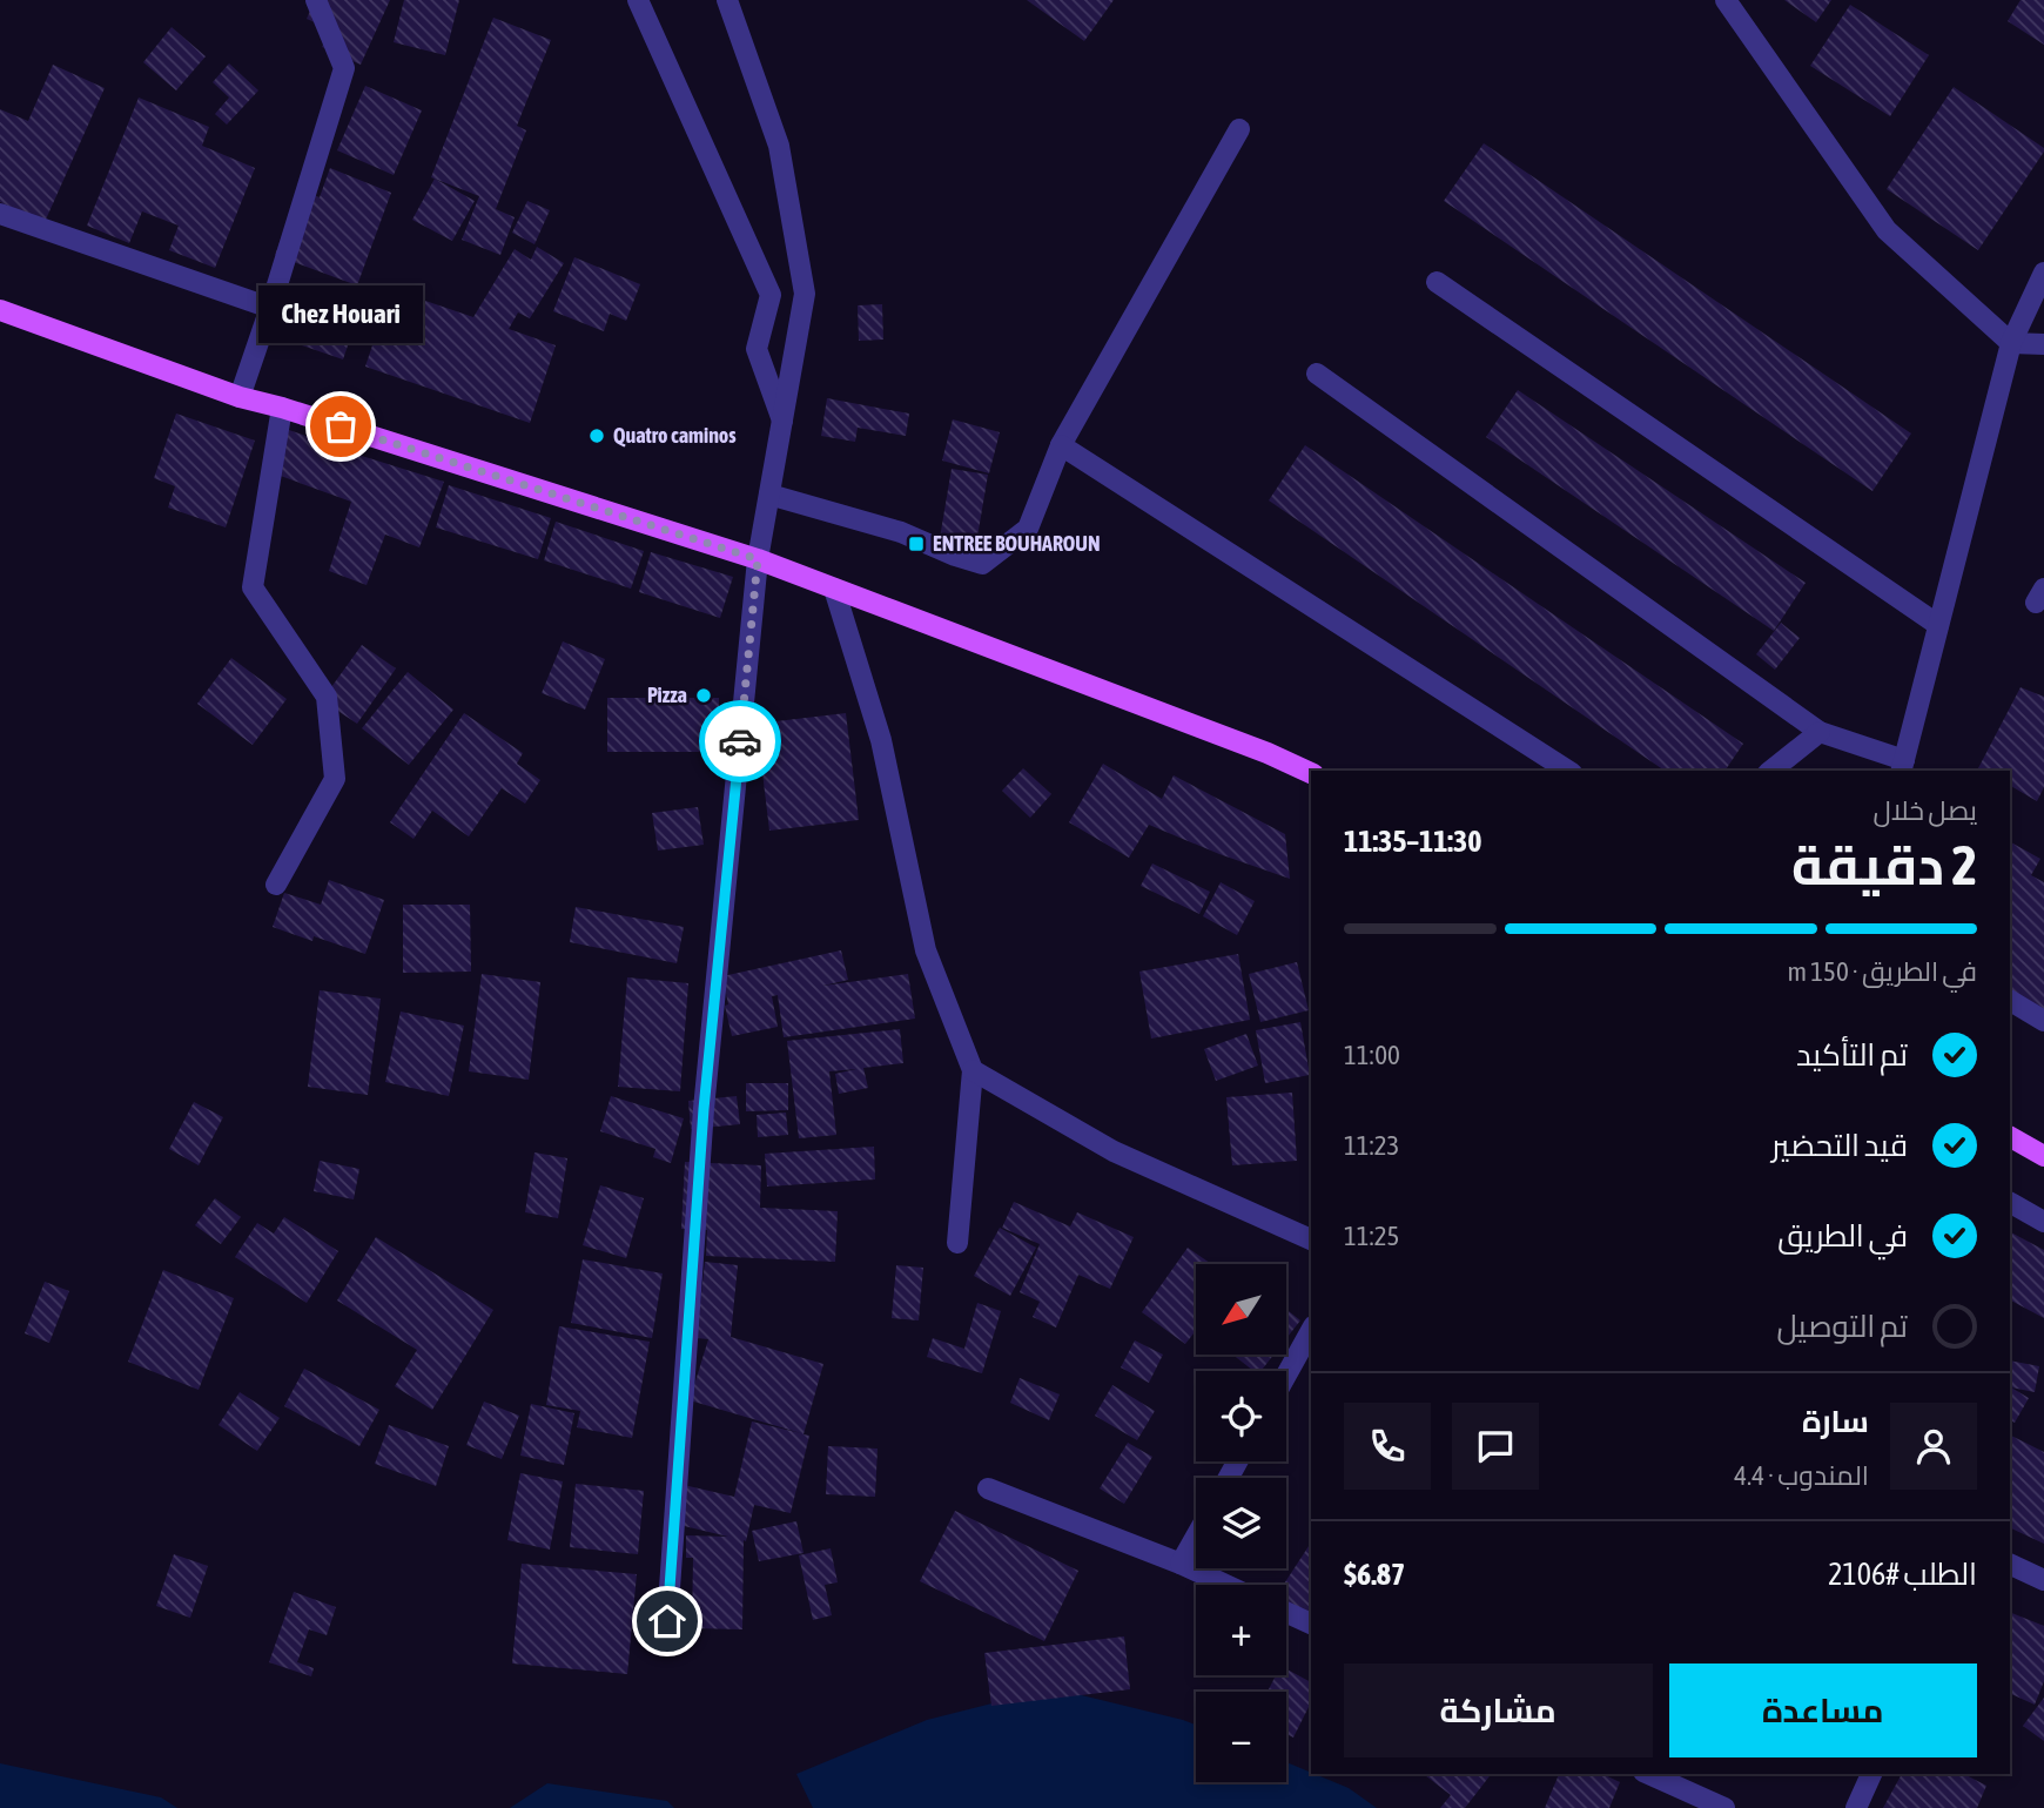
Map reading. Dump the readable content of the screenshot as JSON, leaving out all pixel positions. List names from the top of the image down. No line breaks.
{"places":{"other":["Chez Houari","Quatro caminos","Pizza"],"transit":["ENTREE BOUHAROUN"]},"north":"bottom left","page":{"bubble":"Chez Houari","heading":["2 دقيقة","يصل خلال","11:30–11:35"],"panel":["سارة","المندوب · 4.4","الطلب #2106","$6.87"],"bar":"في الطريق · 150 m","list":[["تم التأكيد","11:00"],["قيد التحضير","11:23"],["في الطريق","11:25"],"تم التوصيل"],"map_buttons":["+","−"],"buttons":["مساعدة","مشاركة"]}}
